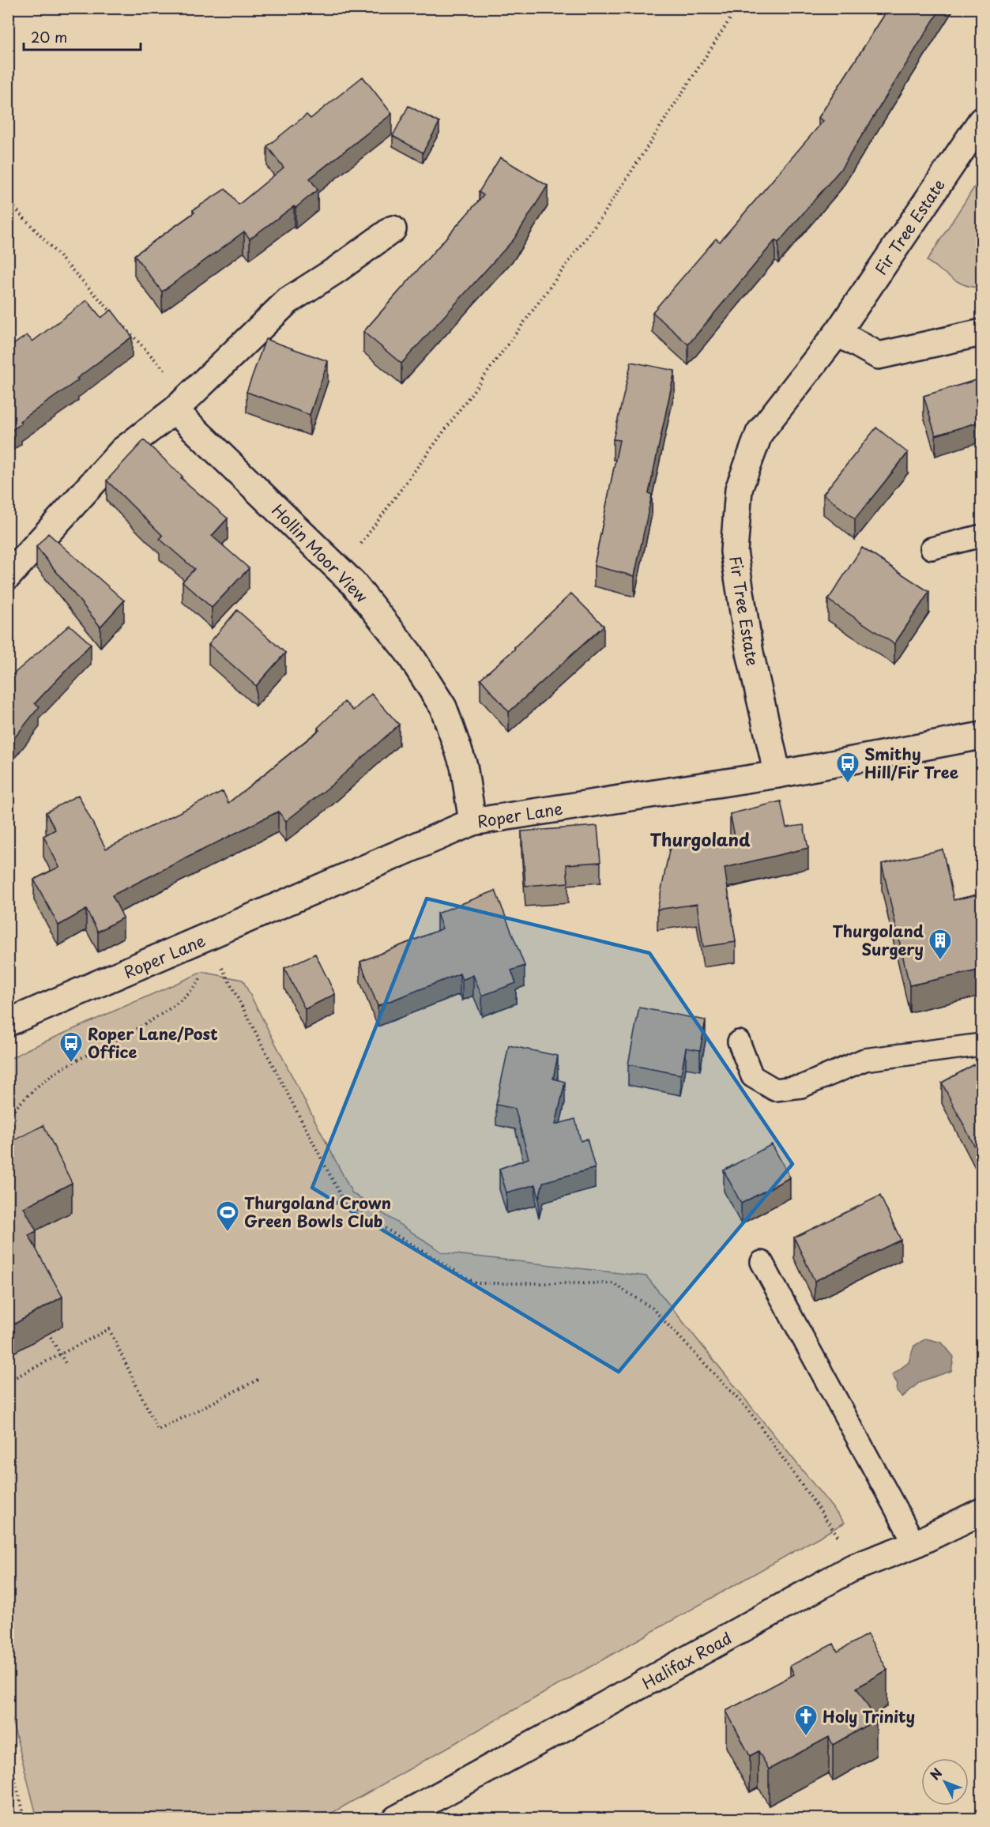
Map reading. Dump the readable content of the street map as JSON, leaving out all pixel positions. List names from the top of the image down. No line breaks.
{"streets":{"main road":["Fir Tree Estate","Hollin Moor View","Roper Lane","Halifax Road"]},"crossings":[["Fir Tree Estate","Roper Lane"],["Hollin Moor View","Roper Lane"]],"districts":["Thurgoland"],"places":{"bus stop":["Smithy Hill/Fir Tree","Roper Lane/Post Office"],"building":["Thurgoland Surgery"],"sports":["Thurgoland Crown Green Bowls Club"],"church":["Holy Trinity"]},"scale_bar":"20 m","north":"top left"}
